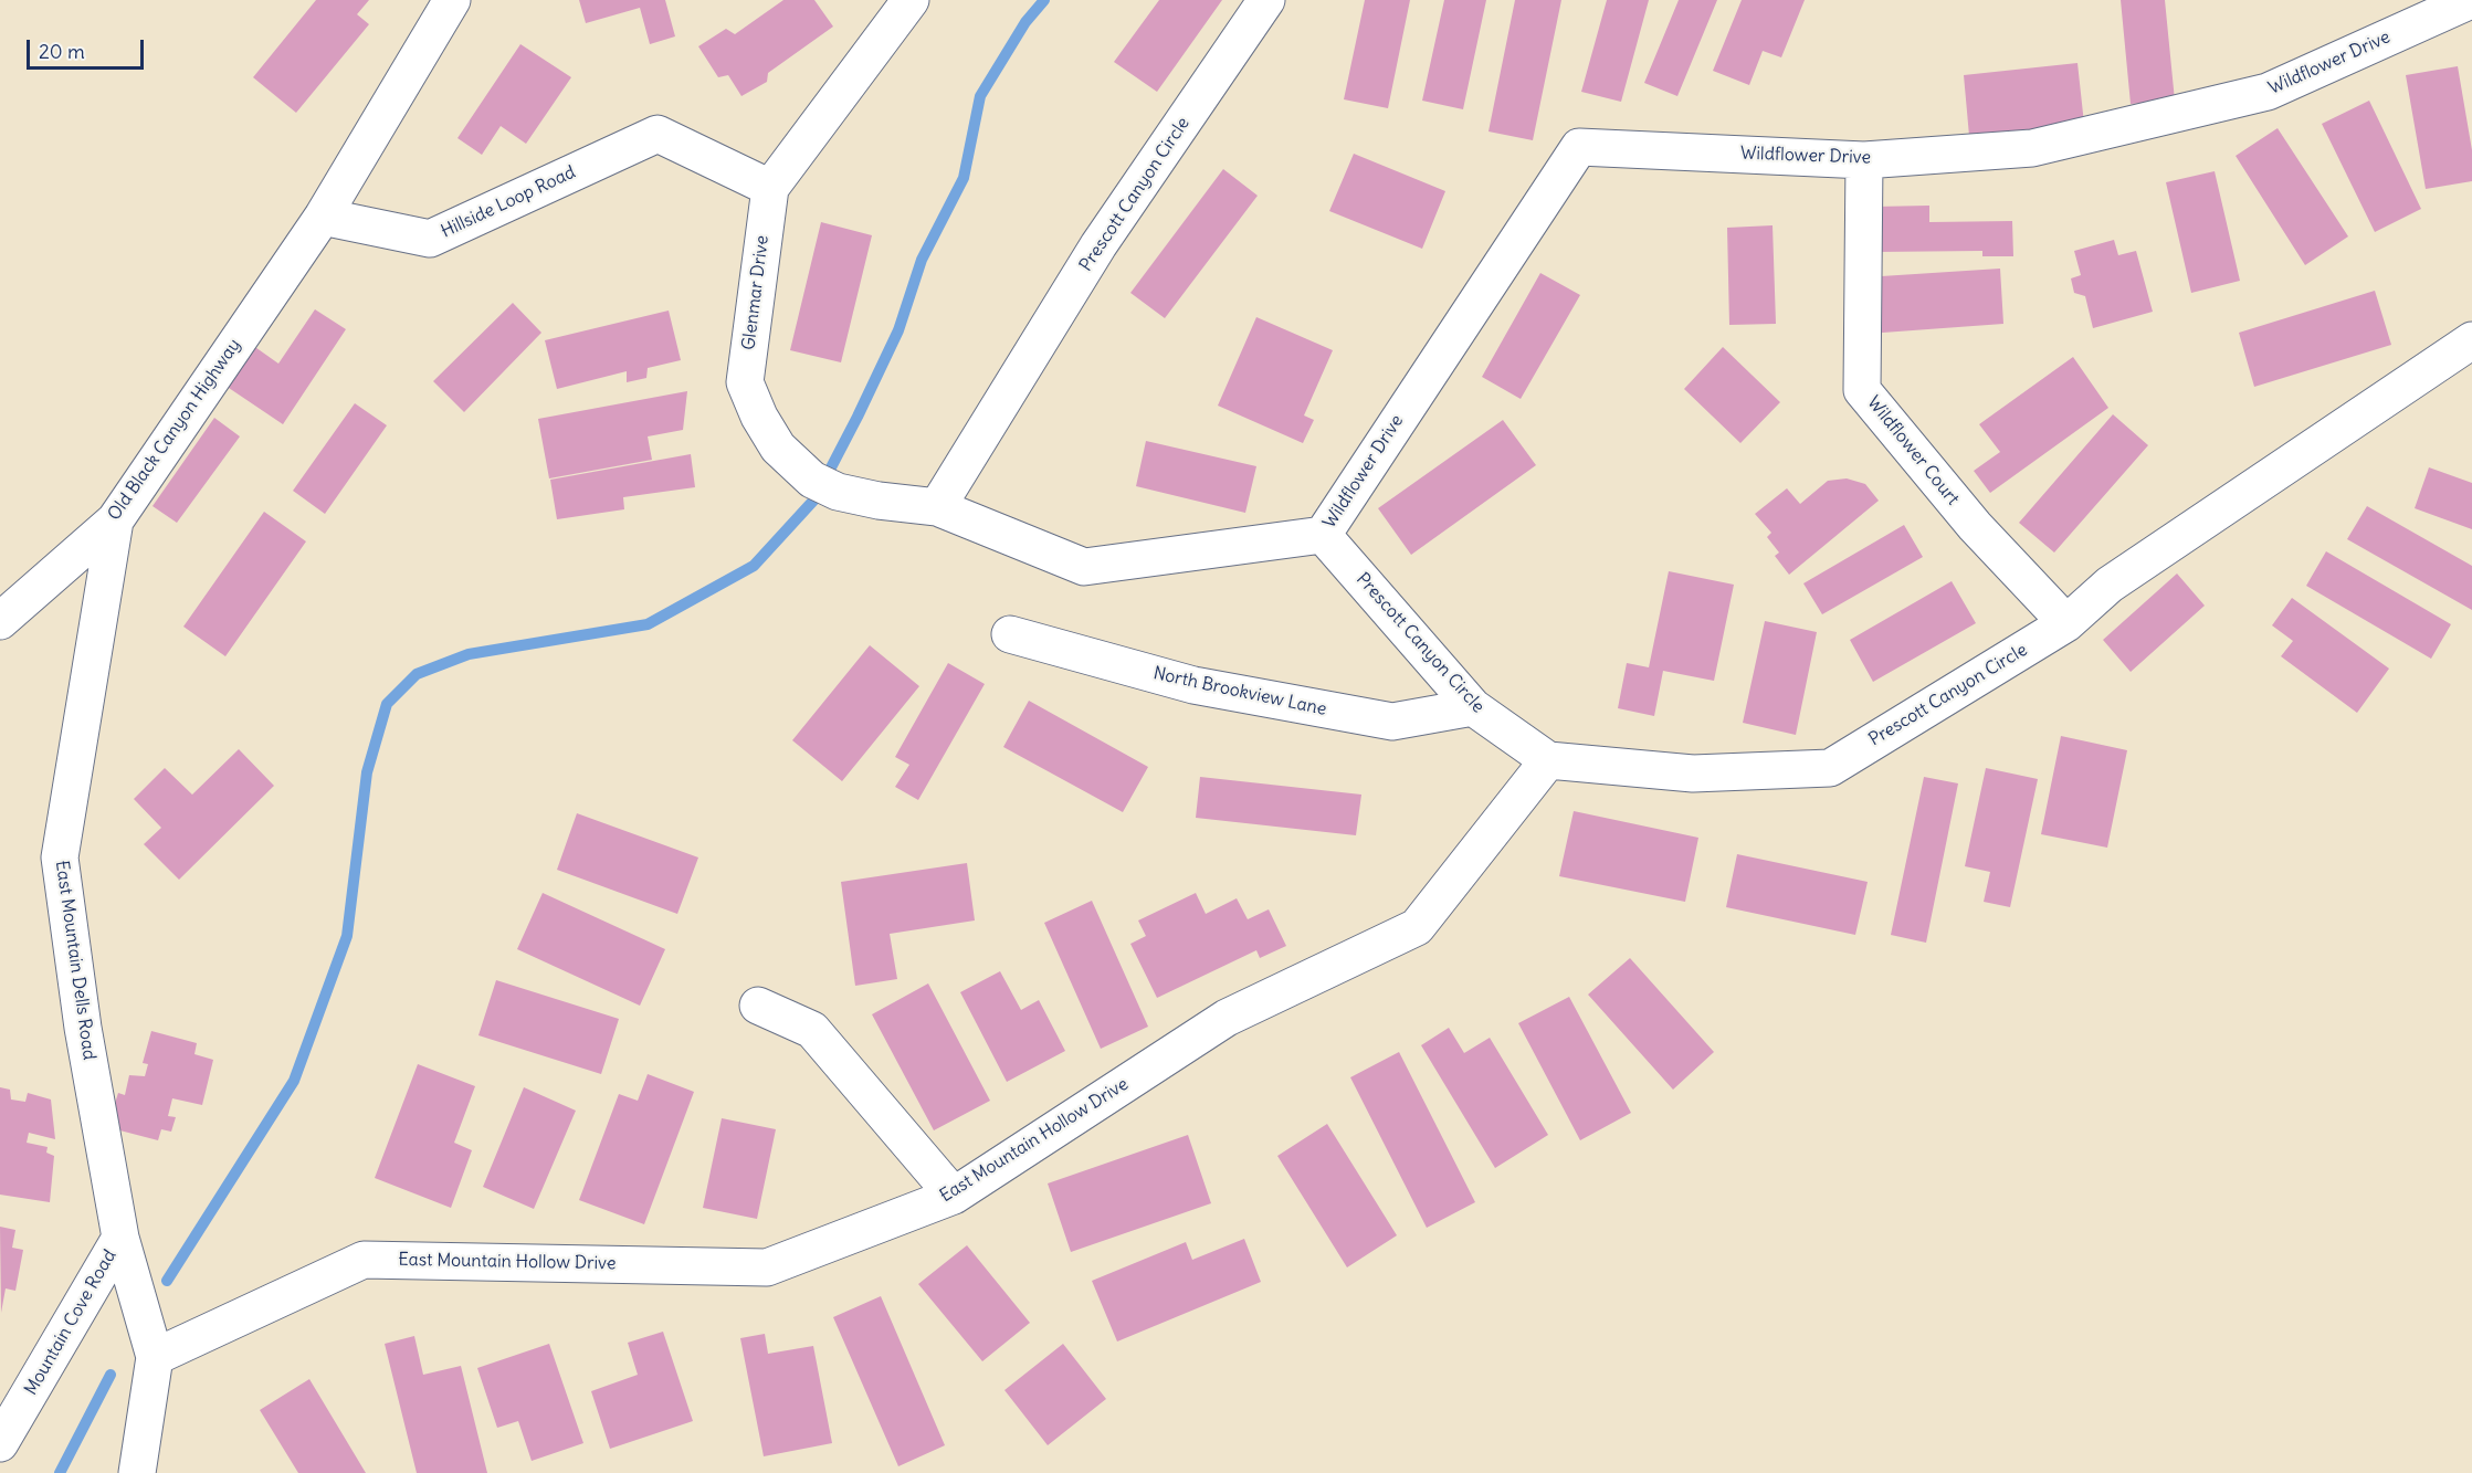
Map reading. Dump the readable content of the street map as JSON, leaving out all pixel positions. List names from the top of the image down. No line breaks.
{"streets":{"street":["Wildflower Drive","Prescott Canyon Circle","Hillside Loop Road","Glenmar Drive","Old Black Canyon Highway","Wildflower Court","North Brookview Lane","East Mountain Dells Road","East Mountain Hollow Drive","Mountain Cove Road"]},"crossings":[["Wildflower Drive","Prescott Canyon Circle"],["Wildflower Drive","Wildflower Court"],["Prescott Canyon Circle","Glenmar Drive"],["Prescott Canyon Circle","Wildflower Court"],["Prescott Canyon Circle","North Brookview Lane"],["Prescott Canyon Circle","East Mountain Hollow Drive"],["Hillside Loop Road","Glenmar Drive"],["Hillside Loop Road","Old Black Canyon Highway"],["Old Black Canyon Highway","East Mountain Dells Road"],["East Mountain Dells Road","East Mountain Hollow Drive"],["East Mountain Dells Road","Mountain Cove Road"]],"scale_bar":"20 m"}
